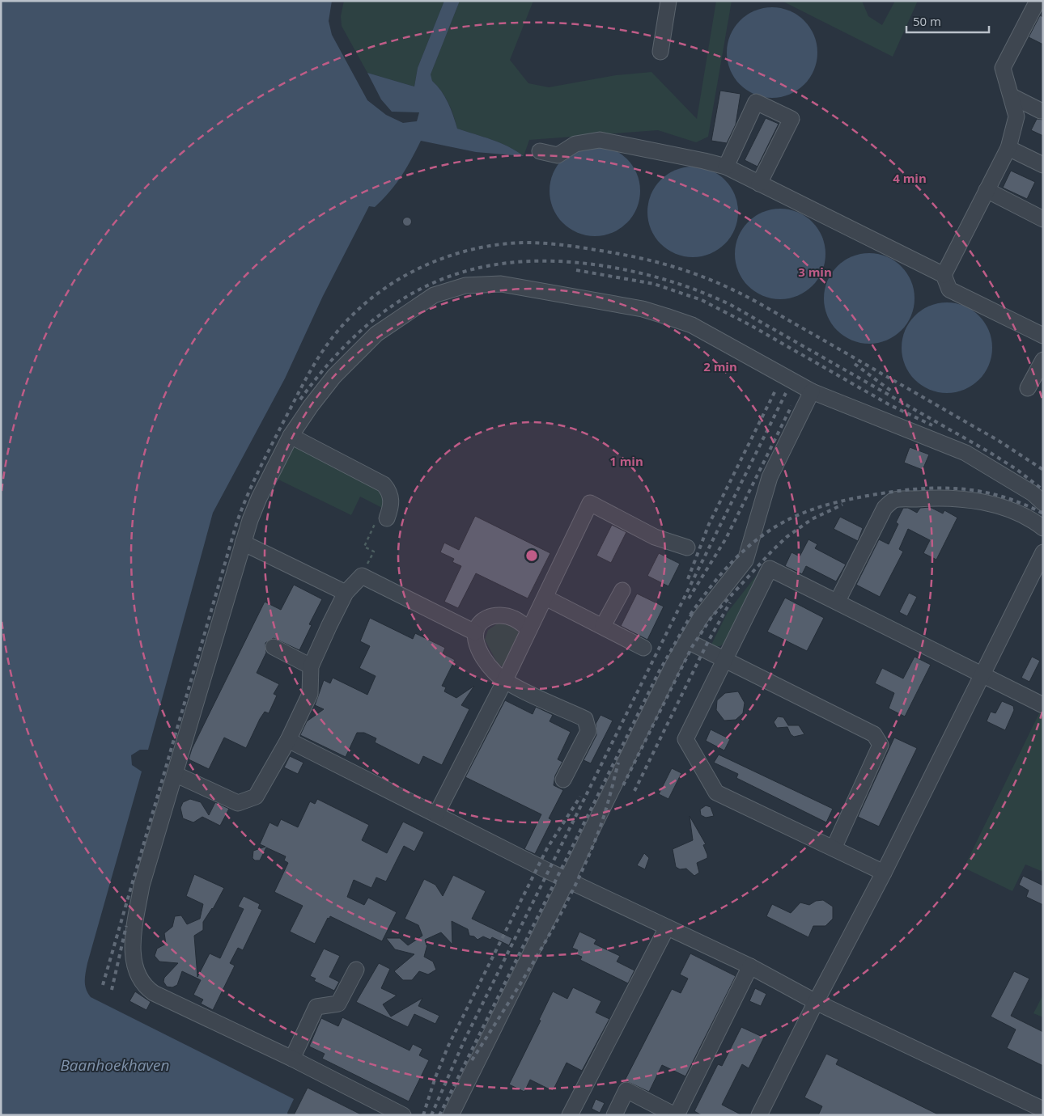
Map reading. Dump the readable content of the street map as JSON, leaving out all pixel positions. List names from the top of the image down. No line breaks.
{"water":["Baanhoekhaven"],"scale_bar":"50 m","rings":["4 min","3 min","2 min","1 min"]}
